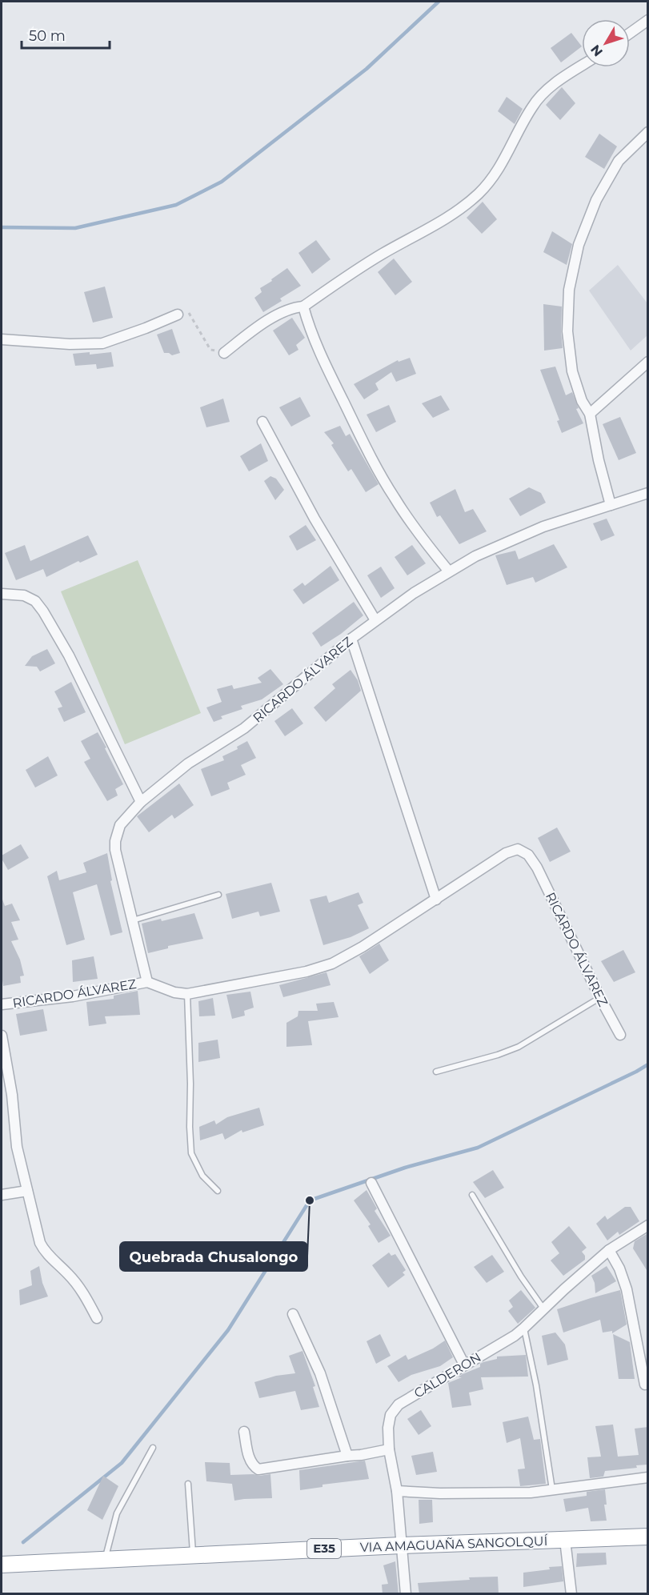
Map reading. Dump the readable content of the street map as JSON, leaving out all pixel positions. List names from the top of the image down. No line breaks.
{"streets":{"highway":["VIA AMAGUAÑA SANGOLQUÍ","E35"],"street":["RICARDO ÁLVAREZ","CALDERON"]},"crossings":[["CALDERON","VIA AMAGUAÑA SANGOLQUÍ"]],"places":["Quebrada Chusalongo"],"scale_bar":"50 m","north":"bottom left"}
